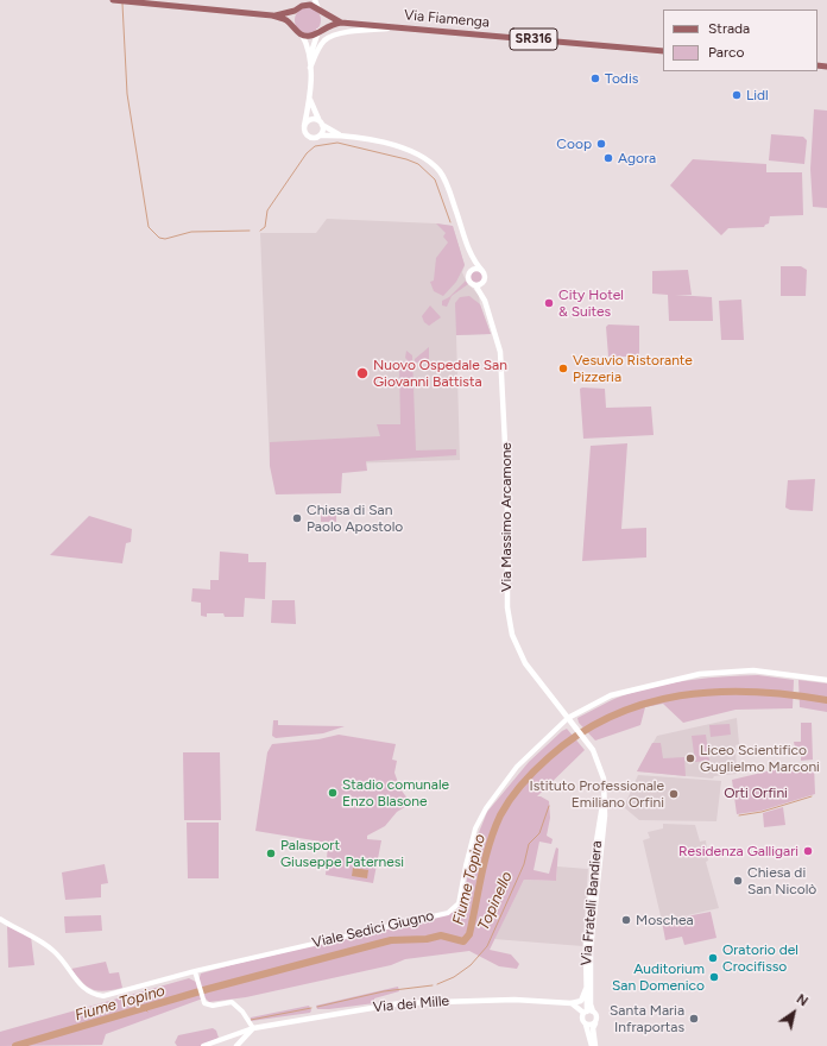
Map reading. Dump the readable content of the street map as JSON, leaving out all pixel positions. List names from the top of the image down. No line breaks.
{"streets":{"main road":["Via Fiamenga","SR316","Via Massimo Arcamone","Via Fratelli Bandiera","Viale Sedici Giugno","Via dei Mille"]},"crossings":[["Via Massimo Arcamone","Via Fratelli Bandiera"],["Via Massimo Arcamone","Viale Sedici Giugno"],["Via Fratelli Bandiera","Viale Sedici Giugno"]],"water":["Fiume Topino","Topinello"],"parks":["Orti Orfini"],"places":["Todis","Lidl","Coop","Agora","City Hotel & Suites","Vesuvio Ristorante Pizzeria","Nuovo Ospedale San Giovanni Battista","Chiesa di San Paolo Apostolo","Liceo Scientifico Guglielmo Marconi","Stadio comunale Enzo Blasone","Istituto Professionale Emiliano Orfini","Residenza Galligari","Palasport Giuseppe Paternesi","Chiesa di San Nicolò","Moschea","Oratorio del Crocifisso","Auditorium San Domenico","Santa Maria Infraportas"],"legend":["Strada","Parco"],"north":"top right"}
